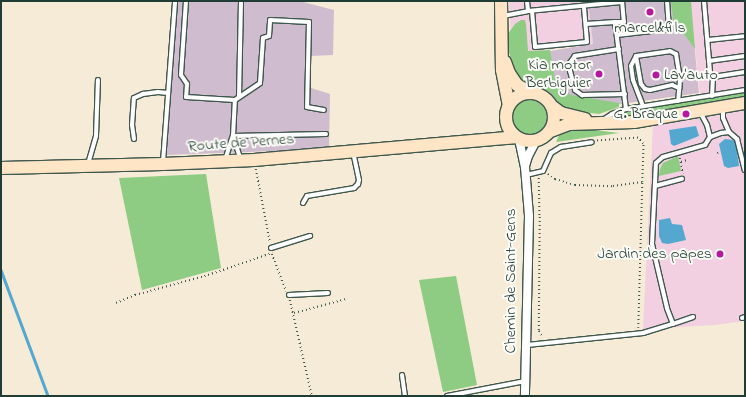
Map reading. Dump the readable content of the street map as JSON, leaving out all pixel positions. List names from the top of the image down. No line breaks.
{"streets":{"main road":["Route de Pernes"],"street":["Chemin de Saint-Gens"]},"crossings":[["Route de Pernes","Chemin de Saint-Gens"]],"places":["marcel&fils","Kia motor Berbiguier","Lav'auto","G. Braque","Jardin des papes"]}
